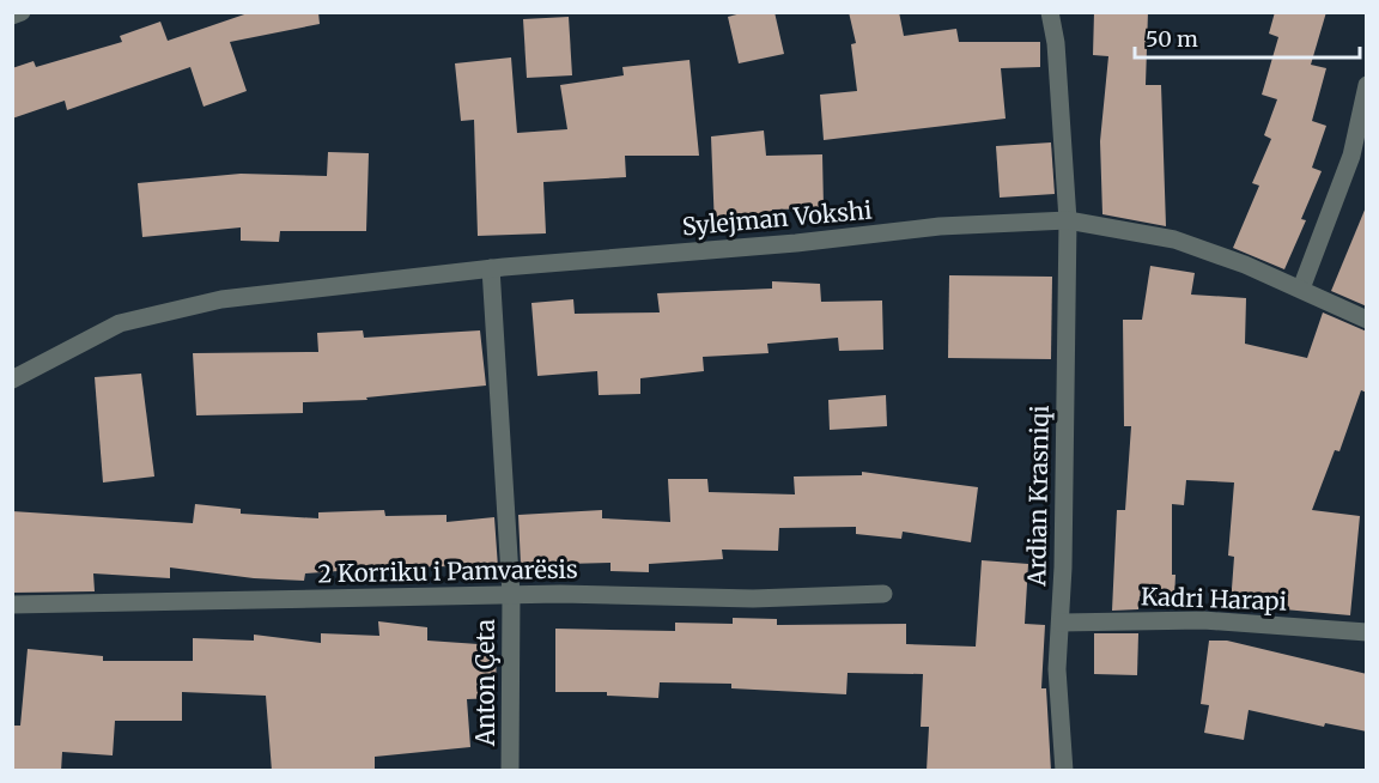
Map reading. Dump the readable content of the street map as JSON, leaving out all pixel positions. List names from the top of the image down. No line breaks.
{"streets":{"street":["Sylejman Vokshi","Ardian Krasniqi","2 Korriku i Pamvarësis","Kadri Harapi","Anton Çeta"]},"crossings":[["Sylejman Vokshi","Ardian Krasniqi"],["Ardian Krasniqi","Kadri Harapi"],["2 Korriku i Pamvarësis","Anton Çeta"]],"scale_bar":"50 m"}
